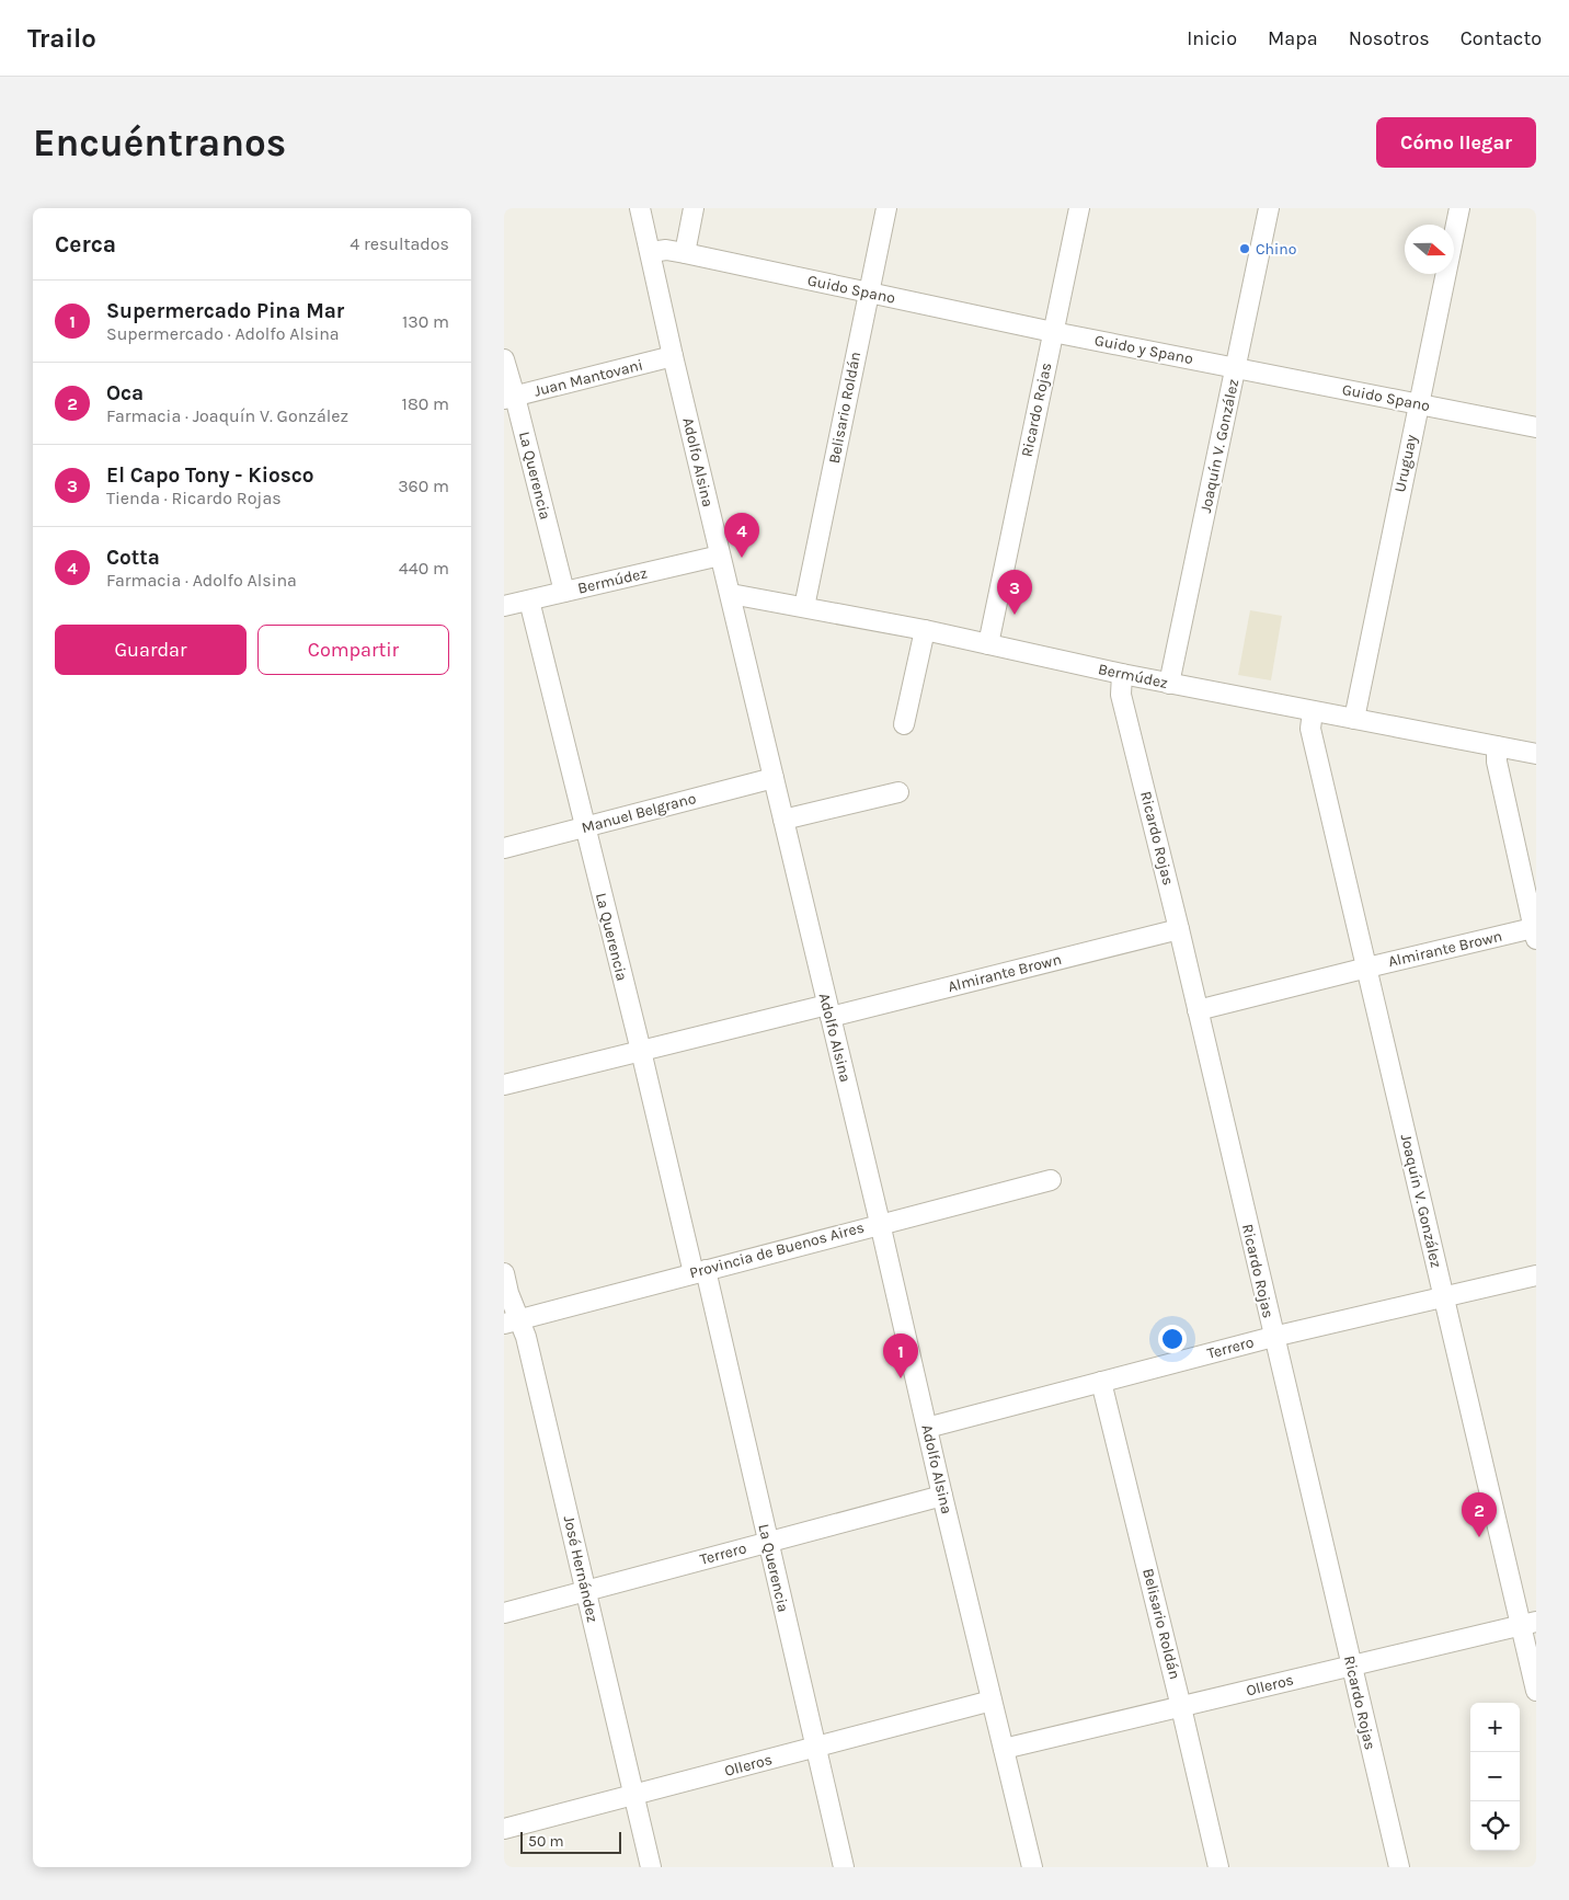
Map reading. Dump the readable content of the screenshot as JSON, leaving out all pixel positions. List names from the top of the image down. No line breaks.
{"streets":{"street":["Guido Spano","Guido y Spano","Juan Mantovani","Belisario Roldán","Ricardo Rojas","Joaquín V. González","Adolfo Alsina","Uruguay","La Querencia","Bermúdez","Manuel Belgrano","Almirante Brown","Provincia de Buenos Aires","Terrero","José Hernández","Olleros"]},"crossings":[["Guido Spano","Guido y Spano"],["Guido Spano","Belisario Roldán"],["Guido Spano","Ricardo Rojas"],["Guido Spano","Joaquín V. González"],["Guido Spano","Adolfo Alsina"],["Guido Spano","Uruguay"],["Guido y Spano","Ricardo Rojas"],["Guido y Spano","Joaquín V. González"],["Juan Mantovani","Adolfo Alsina"],["Juan Mantovani","La Querencia"],["Belisario Roldán","Bermúdez"],["Belisario Roldán","Terrero"],["Belisario Roldán","Olleros"],["Ricardo Rojas","Bermúdez"],["Ricardo Rojas","Almirante Brown"],["Ricardo Rojas","Terrero"],["Ricardo Rojas","Olleros"],["Joaquín V. González","Bermúdez"],["Joaquín V. González","Almirante Brown"],["Joaquín V. González","Terrero"],["Joaquín V. González","Olleros"],["Adolfo Alsina","Bermúdez"],["Adolfo Alsina","Manuel Belgrano"],["Adolfo Alsina","Almirante Brown"],["Adolfo Alsina","Provincia de Buenos Aires"],["Adolfo Alsina","Terrero"],["Adolfo Alsina","Olleros"],["Uruguay","Bermúdez"],["La Querencia","Bermúdez"],["La Querencia","Manuel Belgrano"],["La Querencia","Almirante Brown"],["La Querencia","Provincia de Buenos Aires"],["La Querencia","Terrero"],["La Querencia","Olleros"],["Provincia de Buenos Aires","José Hernández"],["Terrero","José Hernández"],["José Hernández","Olleros"]],"places":["Chino"],"scale_bar":"50 m","north":"right","page":{"header":"Trailo","nav":["Inicio","Mapa","Nosotros","Contacto"],"buttons":["Cómo llegar",["Guardar","Compartir"]],"title":"Encuéntranos","heading":["Cerca","4 resultados"],"list":[{"mark":"1","name":"Supermercado Pina Mar","note":"Supermercado · Adolfo Alsina","value":"130 m"},{"mark":"2","name":"Oca","note":"Farmacia · Joaquín V. González","value":"180 m"},{"mark":"3","name":"El Capo Tony - Kiosco","note":"Tienda · Ricardo Rojas","value":"360 m"},{"mark":"4","name":"Cotta","note":"Farmacia · Adolfo Alsina","value":"440 m"}],"pins":["4","3","1","2"],"map_buttons":["+","−"],"scale":"50 m"}}
